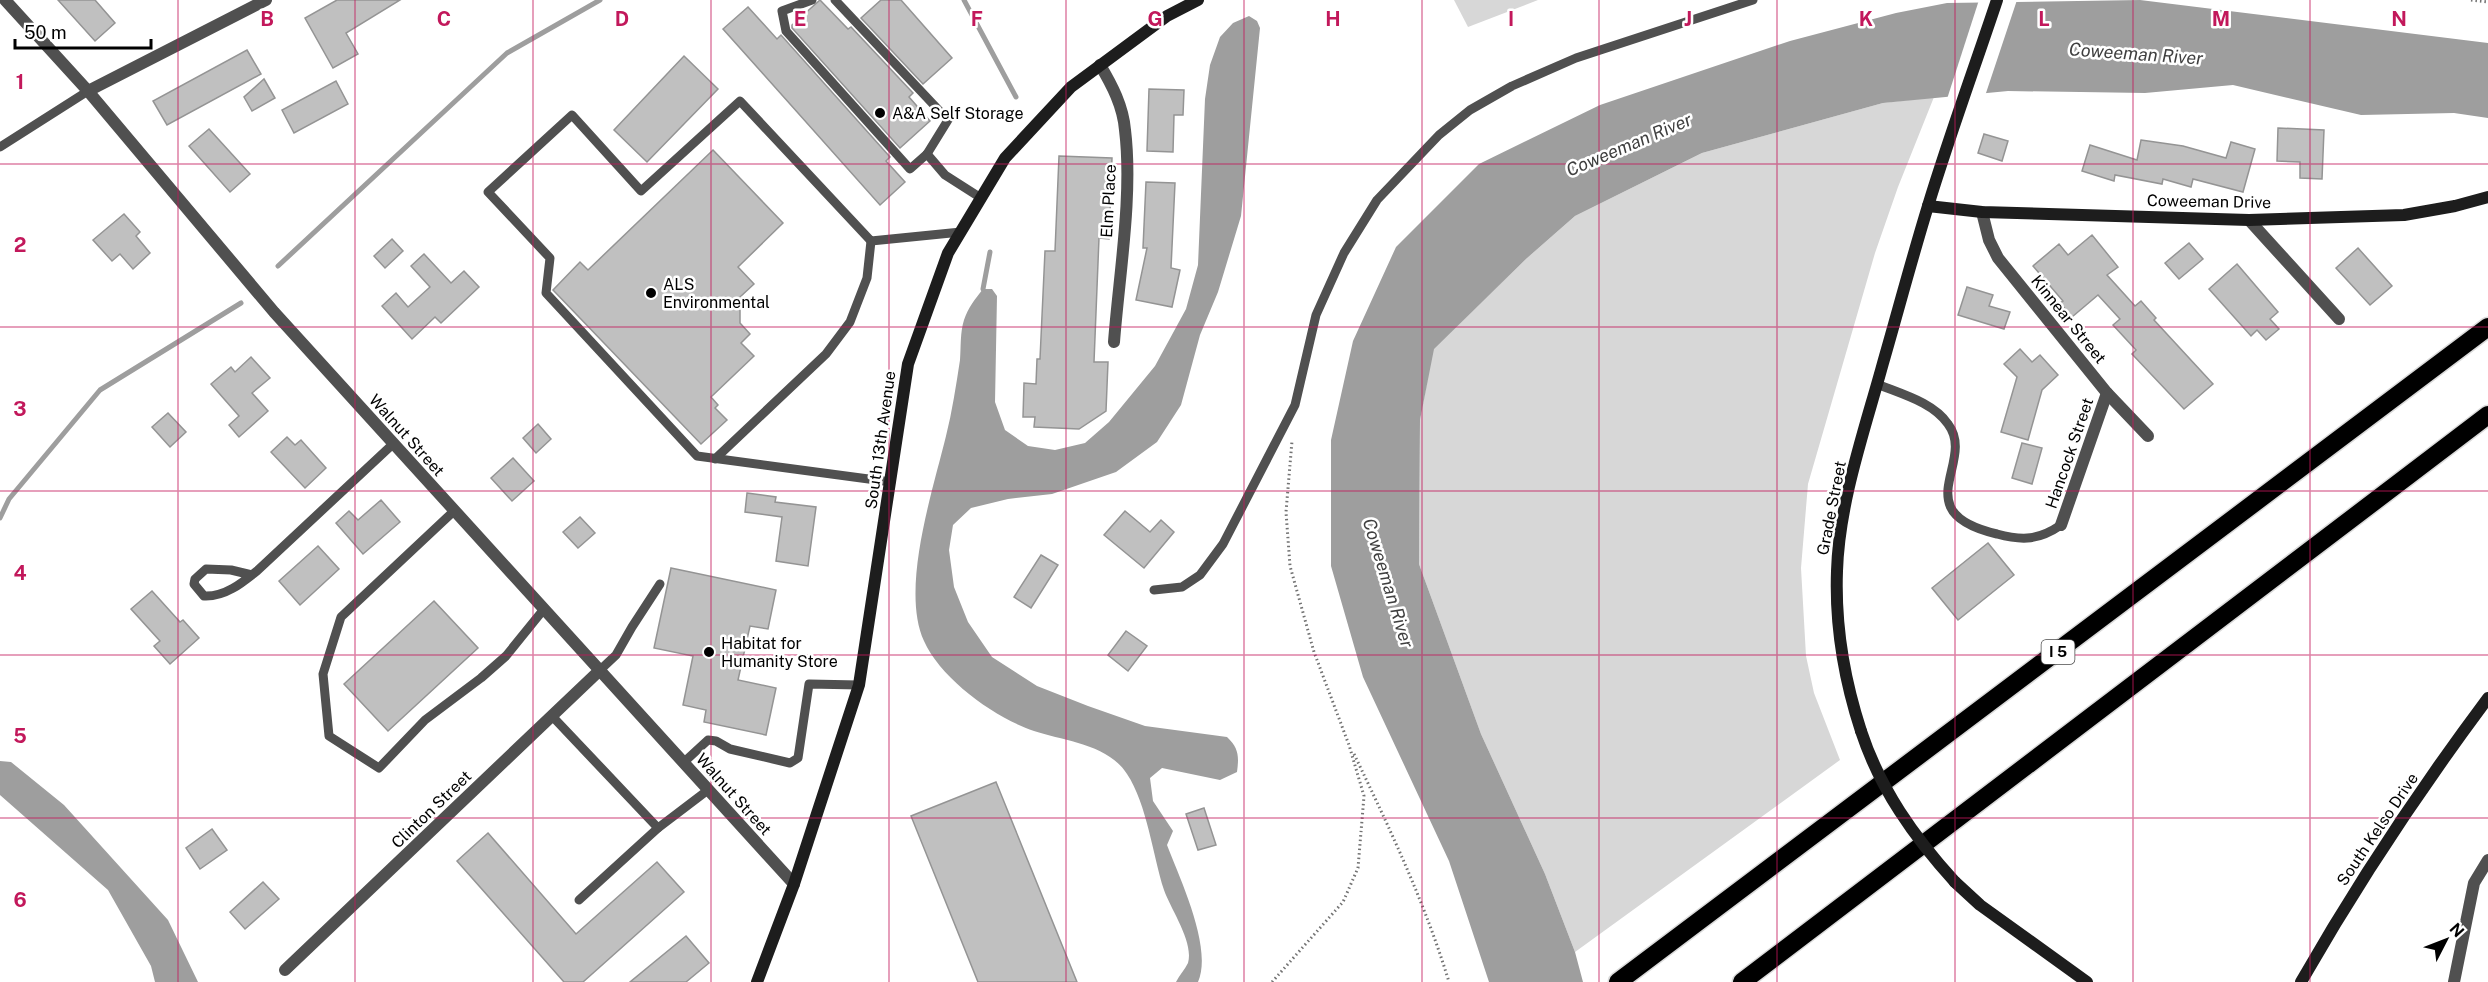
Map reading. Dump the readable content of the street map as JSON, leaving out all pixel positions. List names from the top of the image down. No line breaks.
{"streets":{"highway":["I 5"],"main road":["Coweeman Drive","South 13th Avenue","Grade Street","South Kelso Drive"],"street":["Elm Place","Kinnear Street","Walnut Street","Hancock Street","Clinton Street"]},"crossings":[["Elm Place","South 13th Avenue"],["Coweeman Drive","Kinnear Street"],["Coweeman Drive","Grade Street"],["Kinnear Street","Hancock Street"],["Walnut Street","South 13th Avenue"],["Walnut Street","Clinton Street"]],"water":["Coweeman River"],"places":["A&A Self Storage","ALS Environmental","Habitat for Humanity Store"],"scale_bar":"50 m","north":"top right","grid":{"columns":["B","C","D","E","F","G","H","I","J","K","L","M","N"],"rows":["1","2","3","4","5","6"]}}
